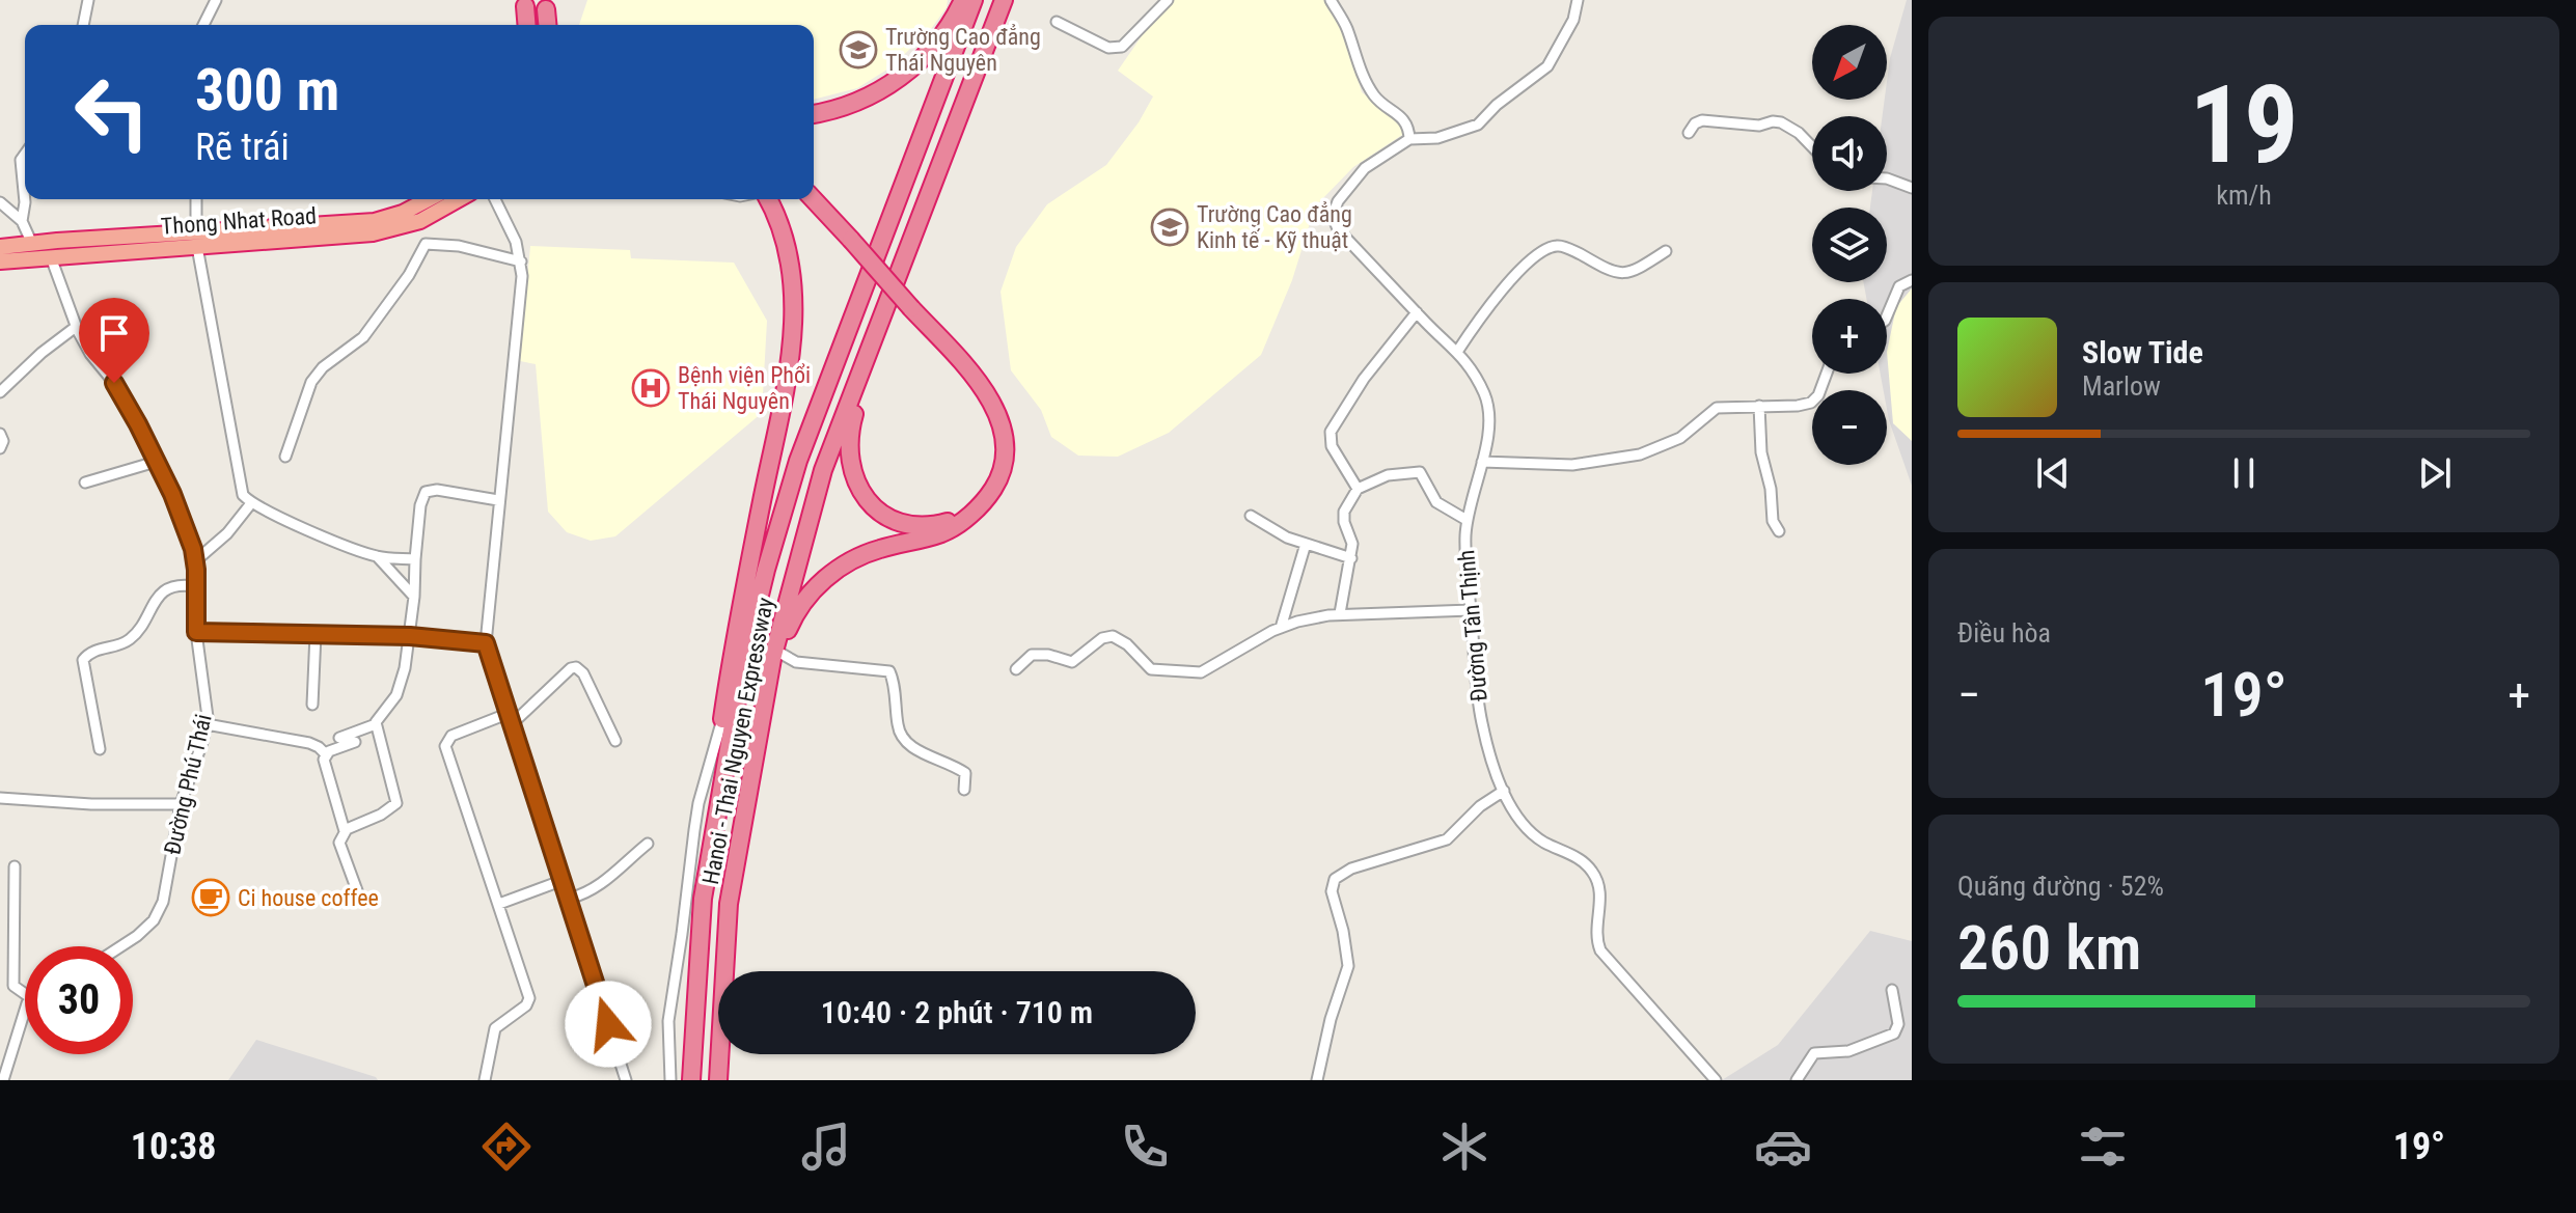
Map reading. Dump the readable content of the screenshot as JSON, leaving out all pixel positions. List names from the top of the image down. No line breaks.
{"streets":{"highway":["Thong Nhat Road","Hanoi - Thai Nguyen Expressway"],"street":["Đường Tân Thịnh","Đường Phú Thái"]},"crossings":[["Thong Nhat Road","Đường Phú Thái"]],"places":{"school or university":["Trường Cao đẳng Thái Nguyên","Trường Cao đẳng Kinh tế - Kỹ thuật"],"hospital":["Bệnh viện Phổi Thái Nguyên"],"cafe":["Ci house coffee"]},"north":"bottom left","page":{"tile":[["19","km/h"],"Điều hòa",["Quãng đường · 52%","260 km"]],"map_buttons":["+","−"],"turn":["300 m","Rẽ trái"],"song":["Slow Tide","Marlow"],"heat":["−","19°","+"],"limit":"30","trip":"10:40 · 2 phút · 710 m","tabs":["10:38","19°"]}}
